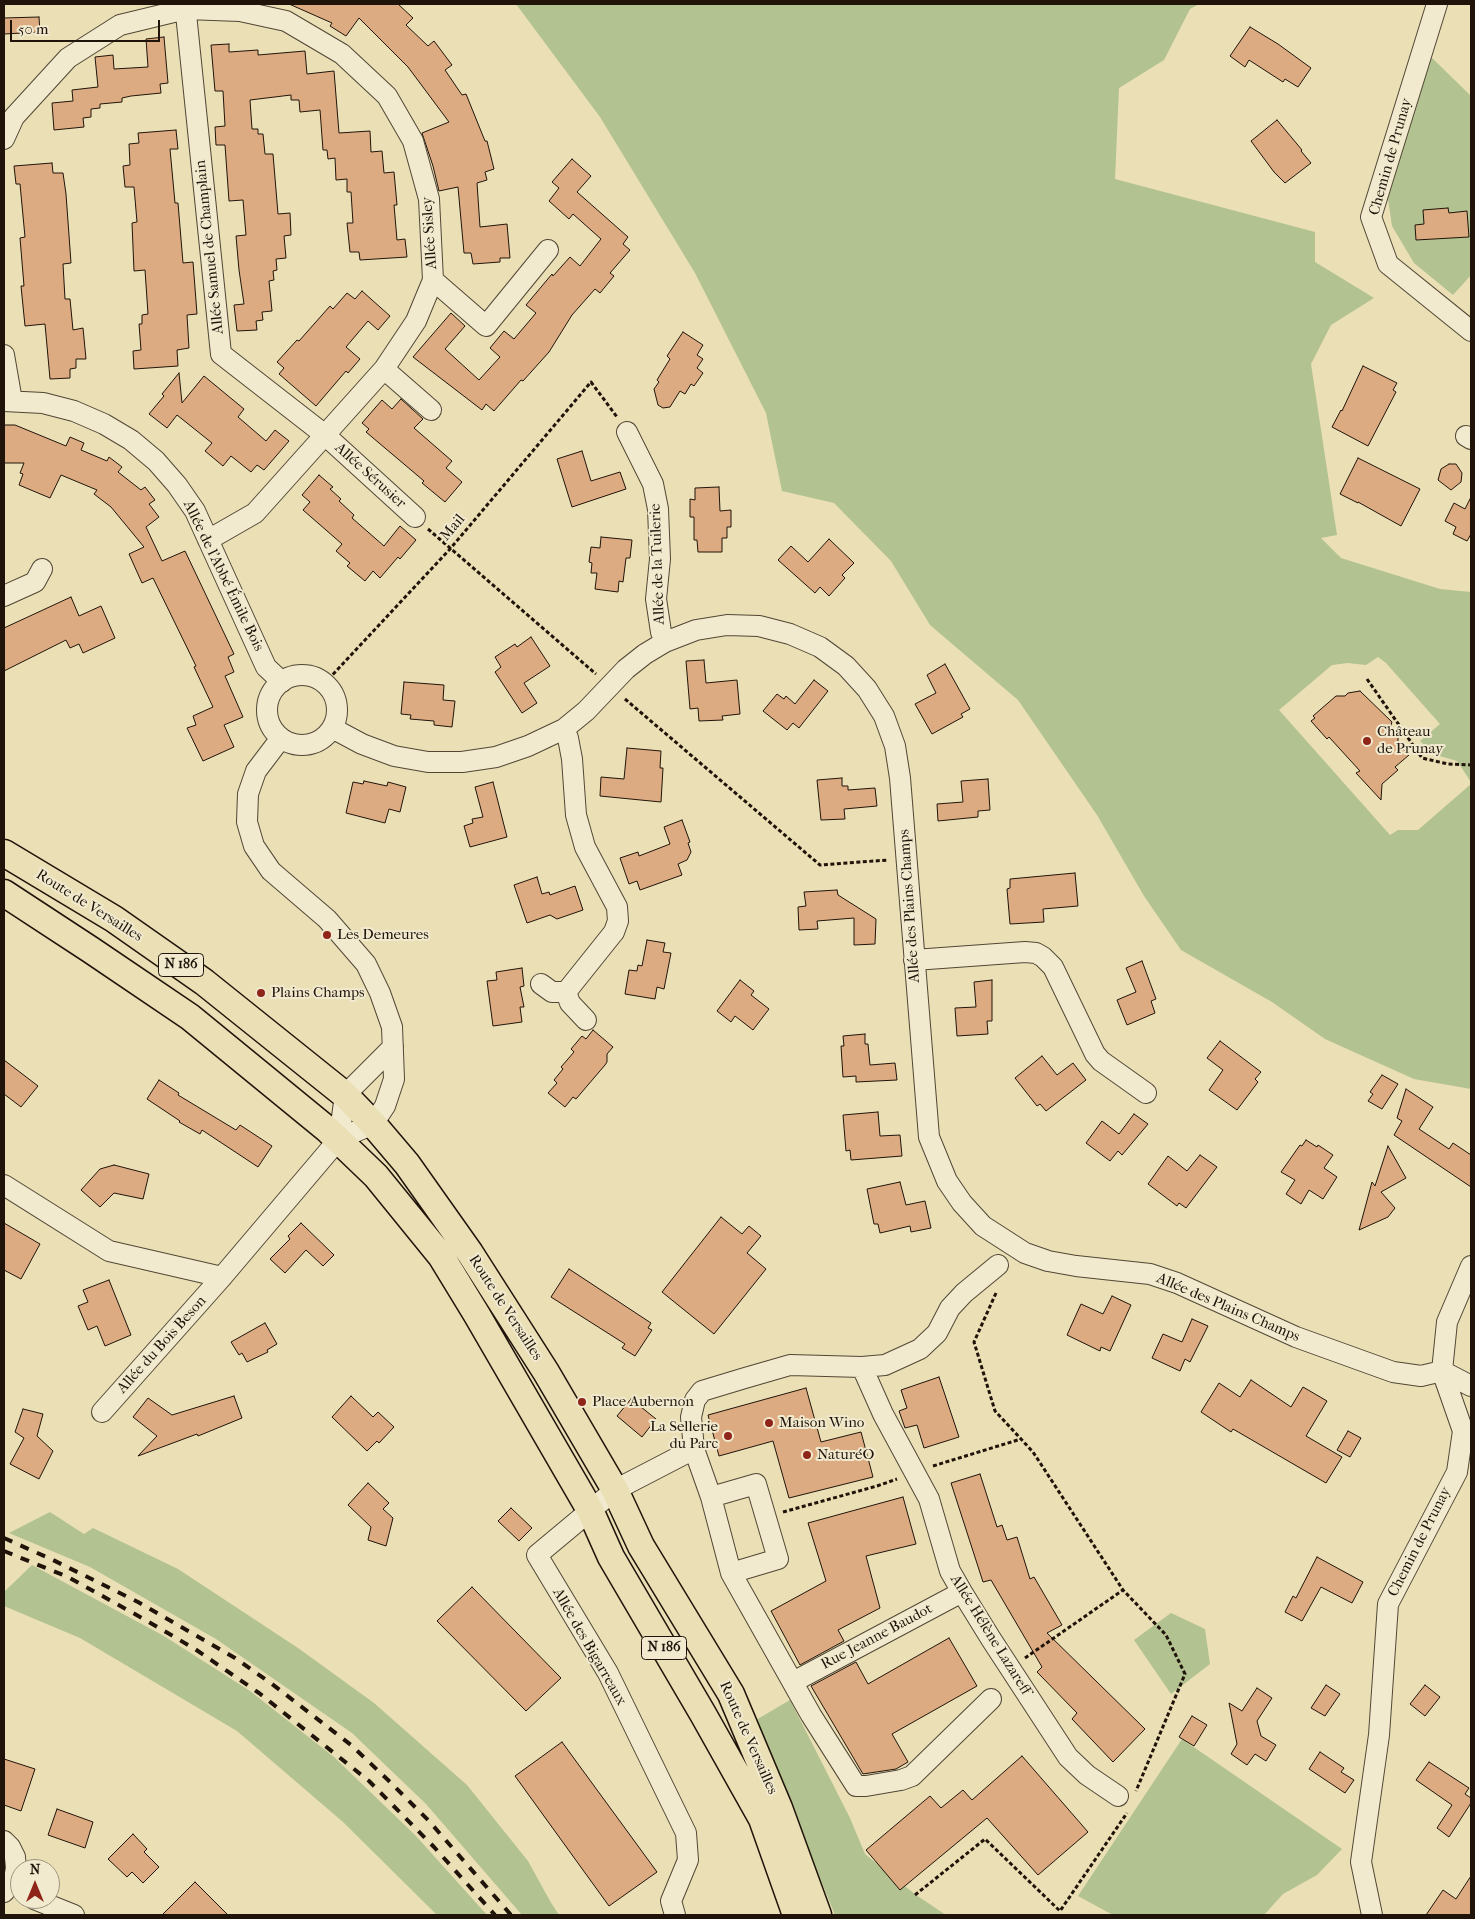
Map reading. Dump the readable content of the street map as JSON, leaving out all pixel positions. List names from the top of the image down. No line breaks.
{"streets":{"main road":["Route de Versailles","N 186"],"street":["Chemin de Prunay","Allée Sisley","Allée Samuel de Champlain","Allée Sérusier","Allée de la Tuilerie","Allée de l'Abbé Émile Bois","Allée des Plains Champs","Allée du Bois Beson","Allée Hélène Lazareff","Rue Jeanne Baudot","Allée des Bigarreaux"],"path":["Mail"]},"crossings":[["Chemin de Prunay","Allée des Plains Champs"],["Allée Sisley","Allée Samuel de Champlain"],["Allée Sisley","Allée Sérusier"],["Allée Sisley","Allée de l'Abbé Émile Bois"],["Allée Samuel de Champlain","Allée Sérusier"],["Mail","Allée de la Tuilerie"],["Mail","Allée de l'Abbé Émile Bois"],["Mail","Allée des Plains Champs"],["Allée de la Tuilerie","Allée des Plains Champs"],["Allée de l'Abbé Émile Bois","Allée des Plains Champs"],["Route de Versailles","Allée du Bois Beson"],["Route de Versailles","Allée des Bigarreaux"],["Allée Hélène Lazareff","Rue Jeanne Baudot"]],"places":["Château de Prunay","Les Demeures","Plains Champs","Place Aubernon","Maison Wino","La Sellerie du Parc","NaturéO"],"scale_bar":"50 m","north":"top"}
